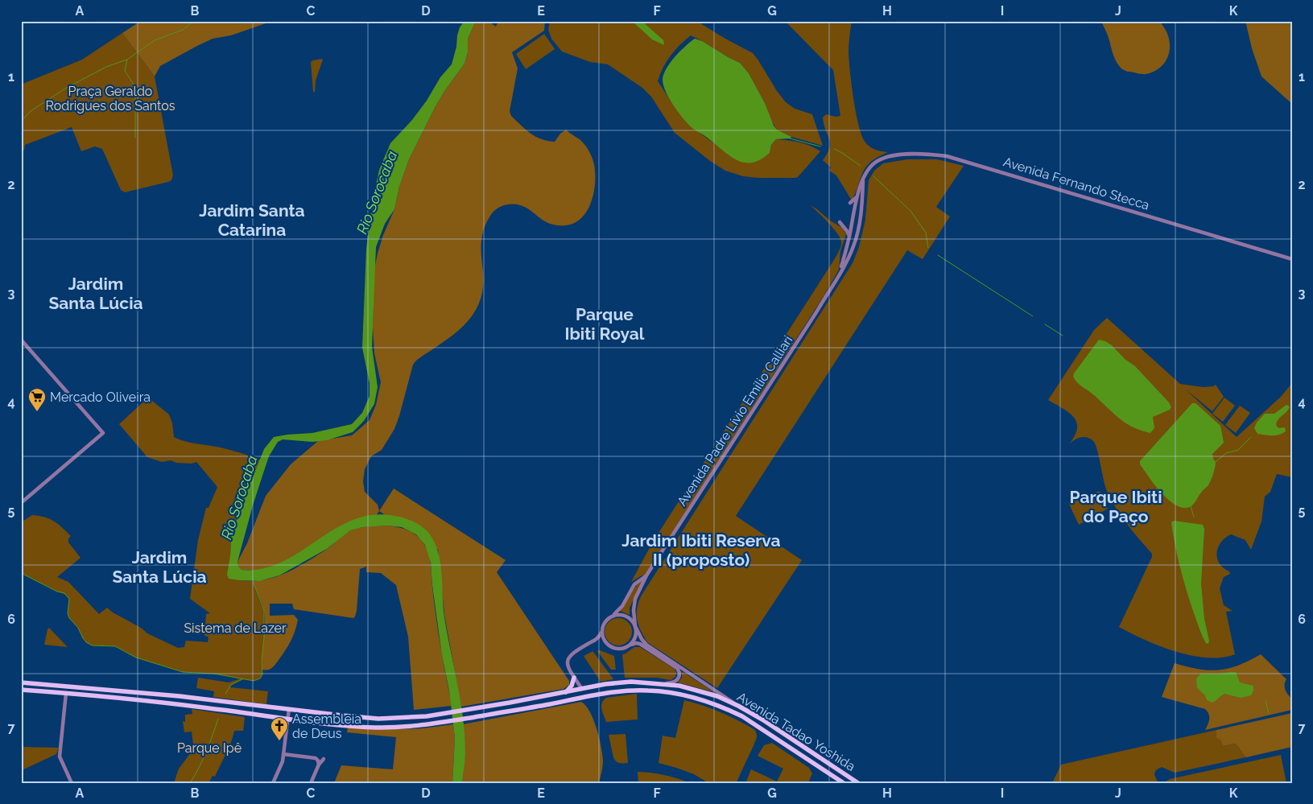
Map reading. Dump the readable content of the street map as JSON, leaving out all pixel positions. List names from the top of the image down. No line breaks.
{"streets":{"main road":["Avenida Tadao Yoshida"],"street":["Avenida Fernando Stecca","Avenida Padre Lívio Emílio Calliari"]},"crossings":[["Avenida Fernando Stecca","Avenida Padre Lívio Emílio Calliari"]],"districts":["Jardim Santa Catarina","Jardim Santa Lúcia","Parque Ibiti Royal","Parque Ibiti do Paço","Jardim Ibiti Reserva II (proposto)","Jardim Santa Lúcia"],"water":["Rio Sorocaba"],"parks":["Praça Geraldo Rodrigues dos Santos","Sistema de Lazer","Parque Ipê"],"places":{"supermarket":["Mercado Oliveira"],"church":["Assembleia de Deus"]},"grid":{"columns":["A","B","C","D","E","F","G","H","I","J","K"],"rows":["1","2","3","4","5","6","7"]}}
